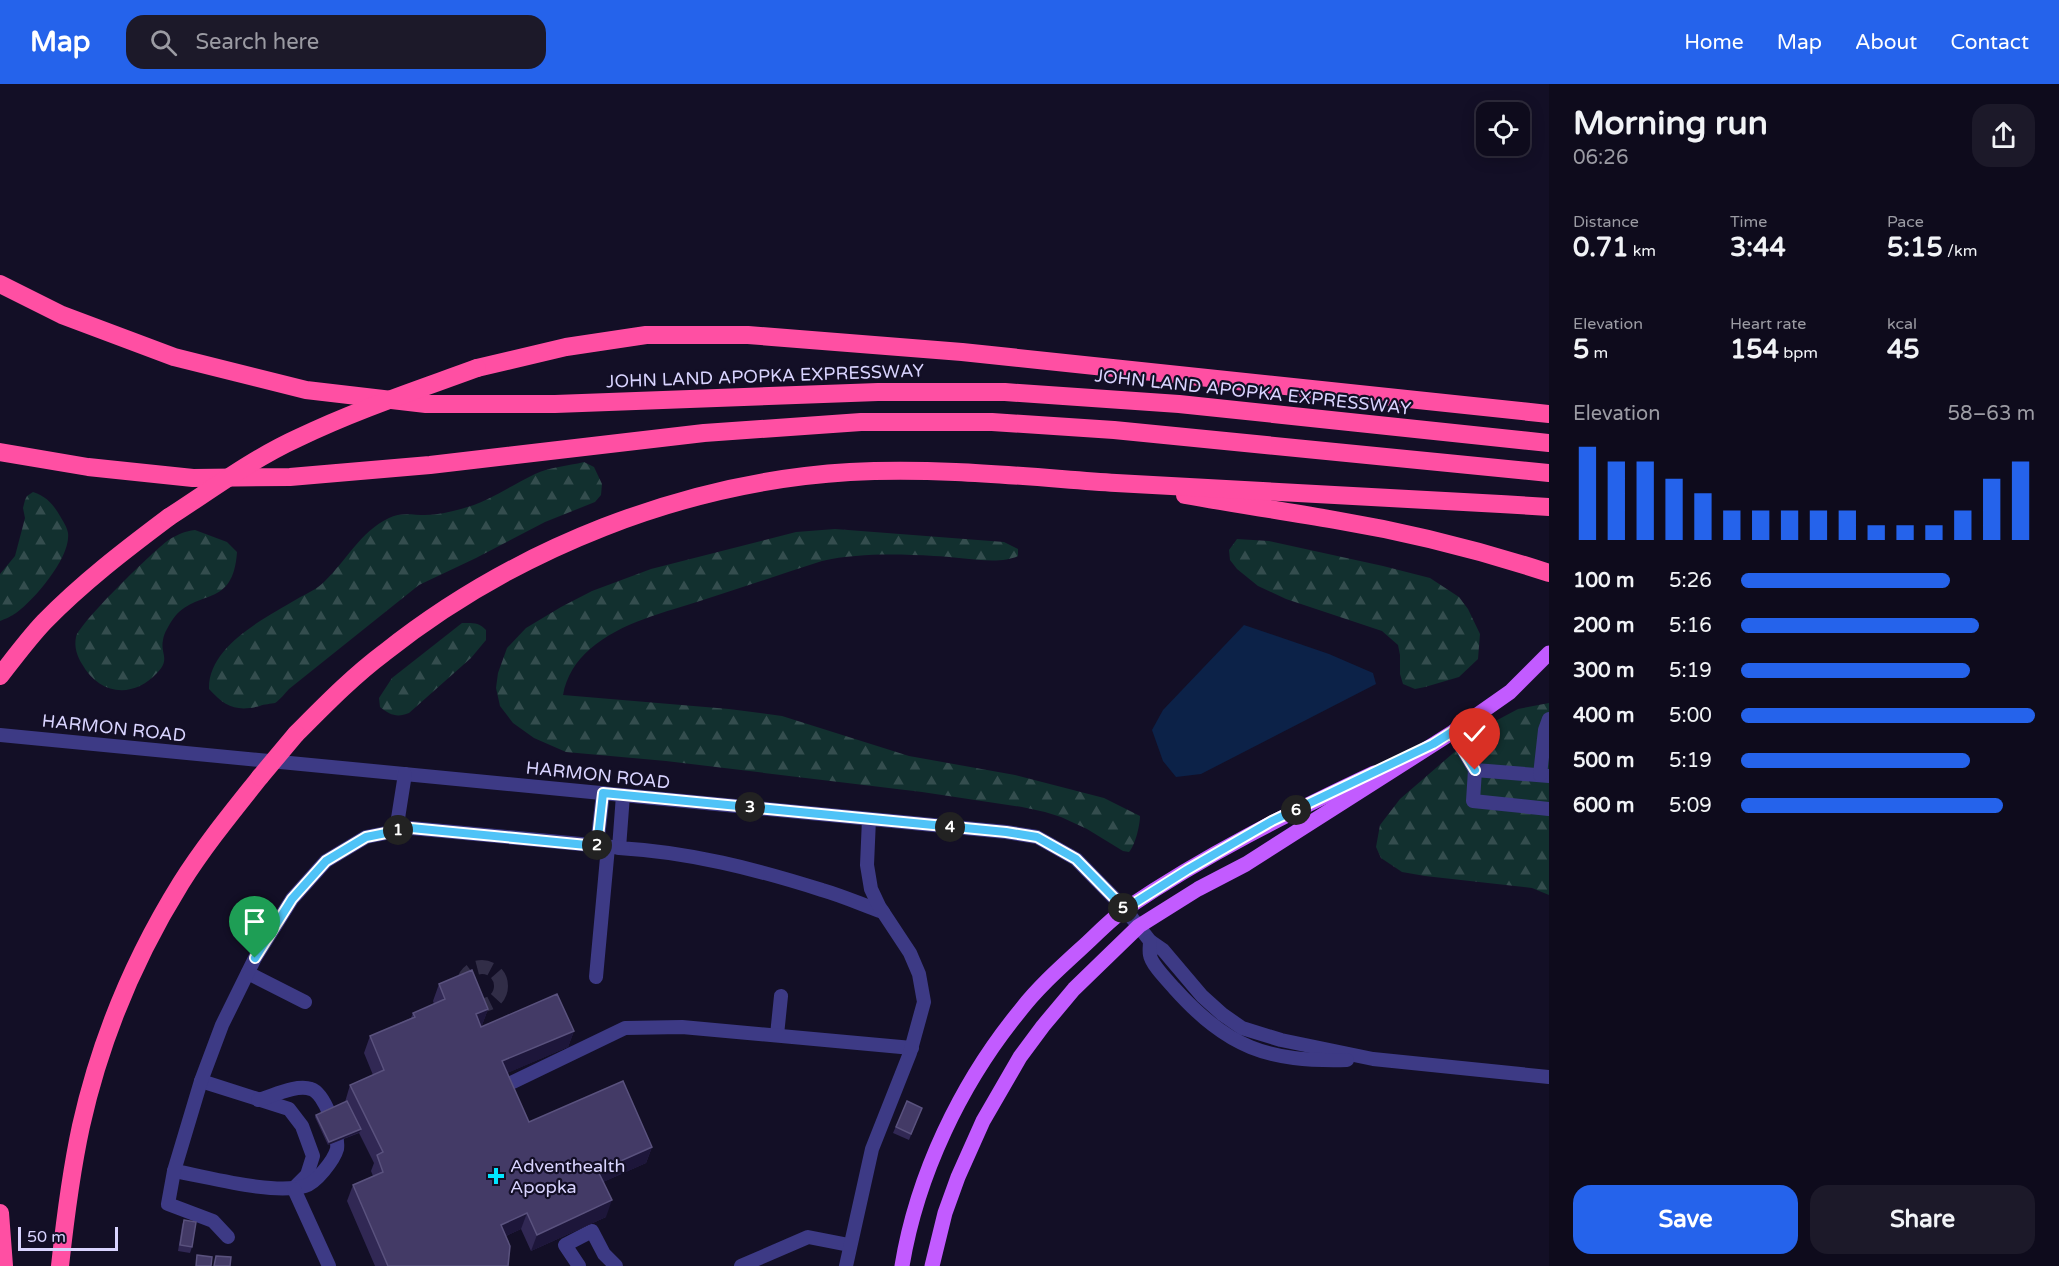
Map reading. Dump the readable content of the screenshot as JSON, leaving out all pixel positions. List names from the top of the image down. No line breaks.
{"streets":{"highway":["JOHN LAND APOPKA EXPRESSWAY"],"street":["HARMON ROAD"]},"places":{"health":["Adventhealth Apopka"]},"scale_bar":"50 m","page":{"header":"Map","search":"Search here","nav":["Home","Map","About","Contact"],"heading":["Morning run","06:26"],"stats":[["Distance","0.71 km"],["Time","3:44"],["Pace","5:15 /km"],["Elevation","5 m"],["Heart rate","154 bpm"],["kcal","45"]],"chart":["Elevation","58–63 m"],"list":[{"name":"100 m","note":"5:26"},{"name":"200 m","note":"5:16"},{"name":"300 m","note":"5:19"},{"name":"400 m","note":"5:00"},{"name":"500 m","note":"5:19"},{"name":"600 m","note":"5:09"}],"pins":["3","6","4","1","2","5"],"buttons":["Save","Share"],"scale":"50 m"}}
